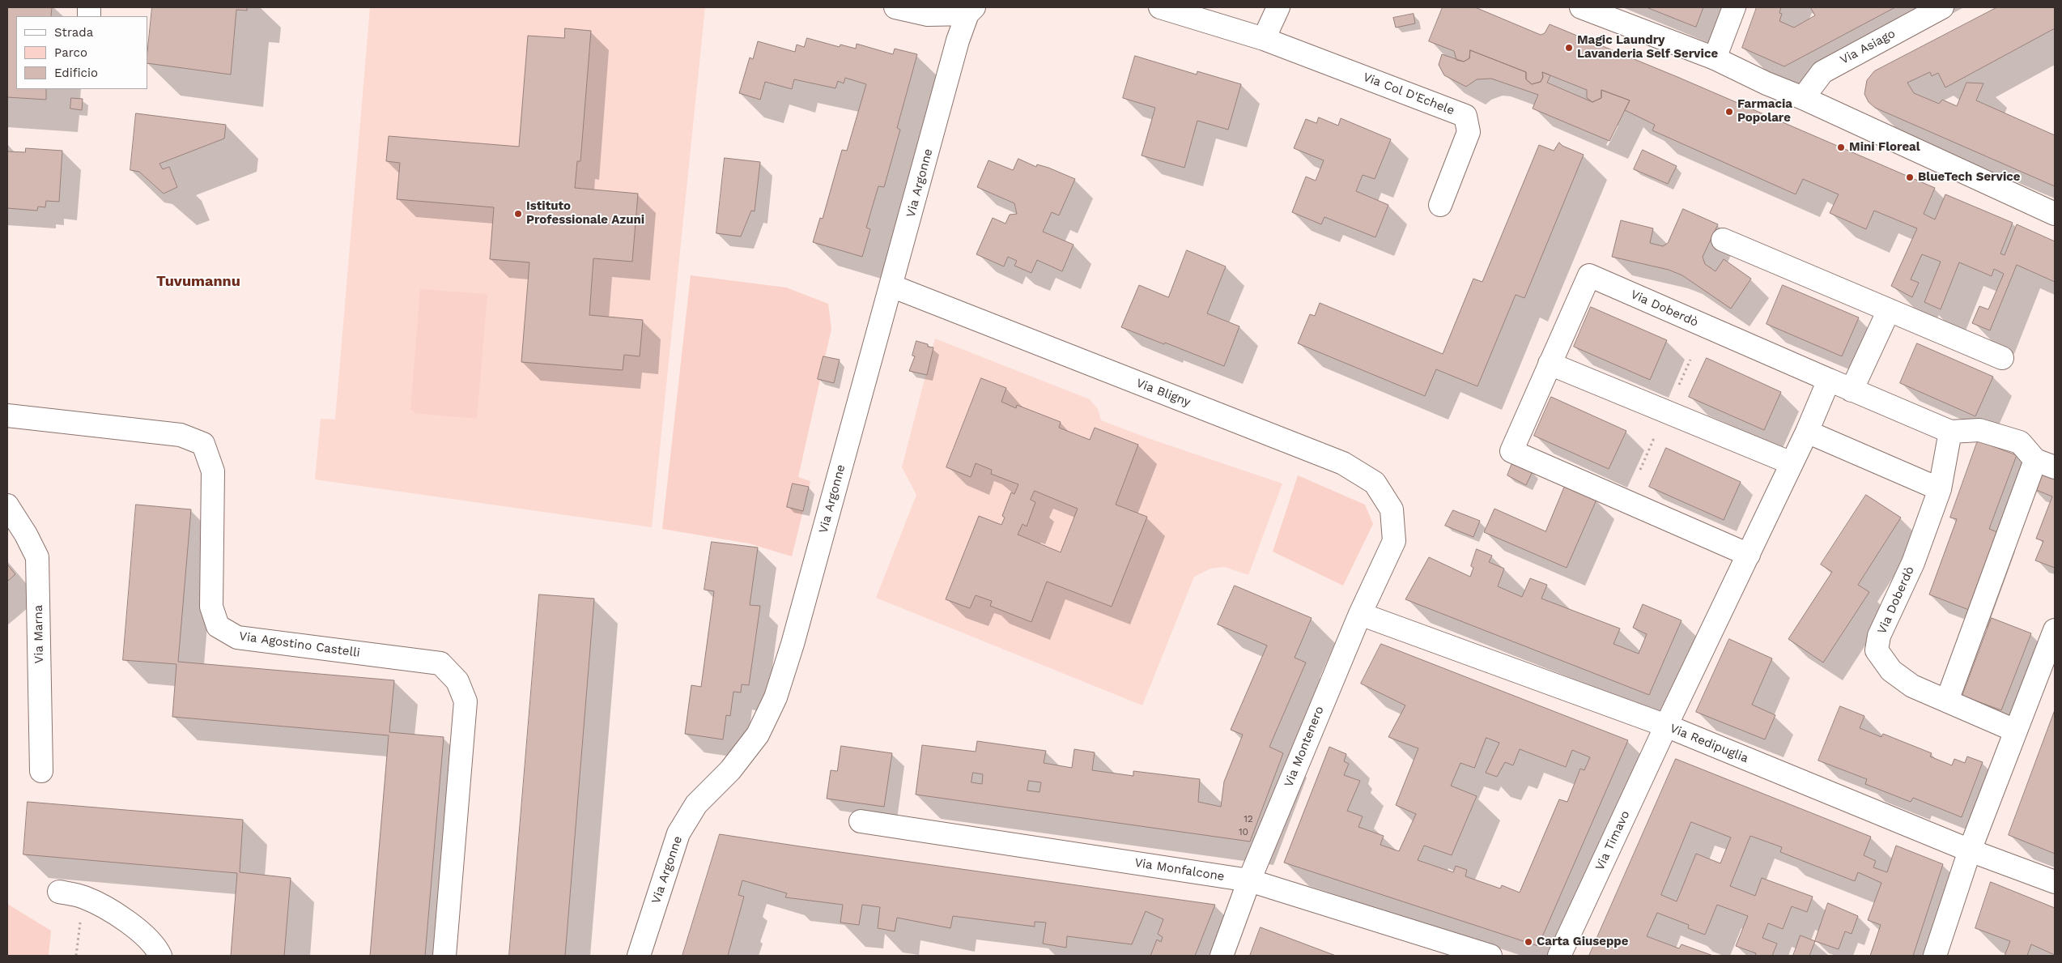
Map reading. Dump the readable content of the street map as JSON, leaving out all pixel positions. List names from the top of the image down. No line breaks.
{"streets":{"street":["Via Asiago","Via Col D'Echele","Via Argonne","Via Doberdò","Via Bligny","Via Marna","Via Agostino Castelli","Via Redipuglia","Via Montenero","Via Timavo","Via Monfalcone"]},"crossings":[["Via Argonne","Via Bligny"],["Via Bligny","Via Montenero"],["Via Redipuglia","Via Montenero"],["Via Redipuglia","Via Timavo"],["Via Montenero","Via Monfalcone"]],"districts":["Tuvumannu"],"places":["Magic Laundry Lavanderia Self Service","Farmacia Popolare","Mini Floreal","BlueTech Service","Istituto Professionale Azuni","Carta Giuseppe"],"house_numbers":["12","10"],"legend":["Strada","Parco","Edificio"]}
